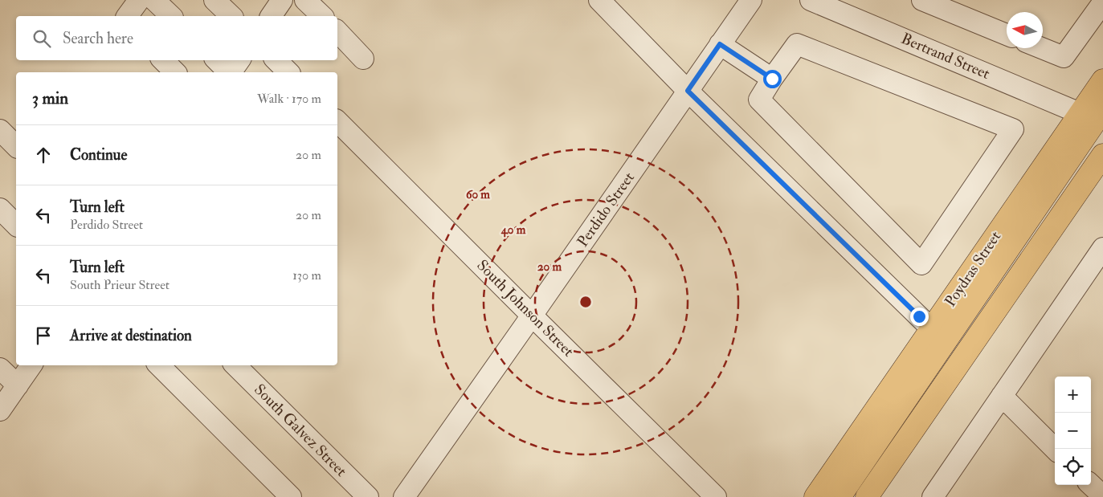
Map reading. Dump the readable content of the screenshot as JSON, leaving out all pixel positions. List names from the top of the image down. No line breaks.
{"streets":{"main road":["Poydras Street"],"street":["Bertrand Street","Perdido Street","South Johnson Street","South Galvez Street"]},"crossings":[["Bertrand Street","Poydras Street"],["Perdido Street","South Johnson Street"]],"north":"left","page":{"search":"Search here","heading":["3 min","Walk · 170 m"],"list":[["Continue","20 m"],["Turn left","Perdido Street","20 m"],["Turn left","South Prieur Street","130 m"],"Arrive at destination"],"map_buttons":["+","−"]},"rings":["60 m","40 m","20 m"]}
